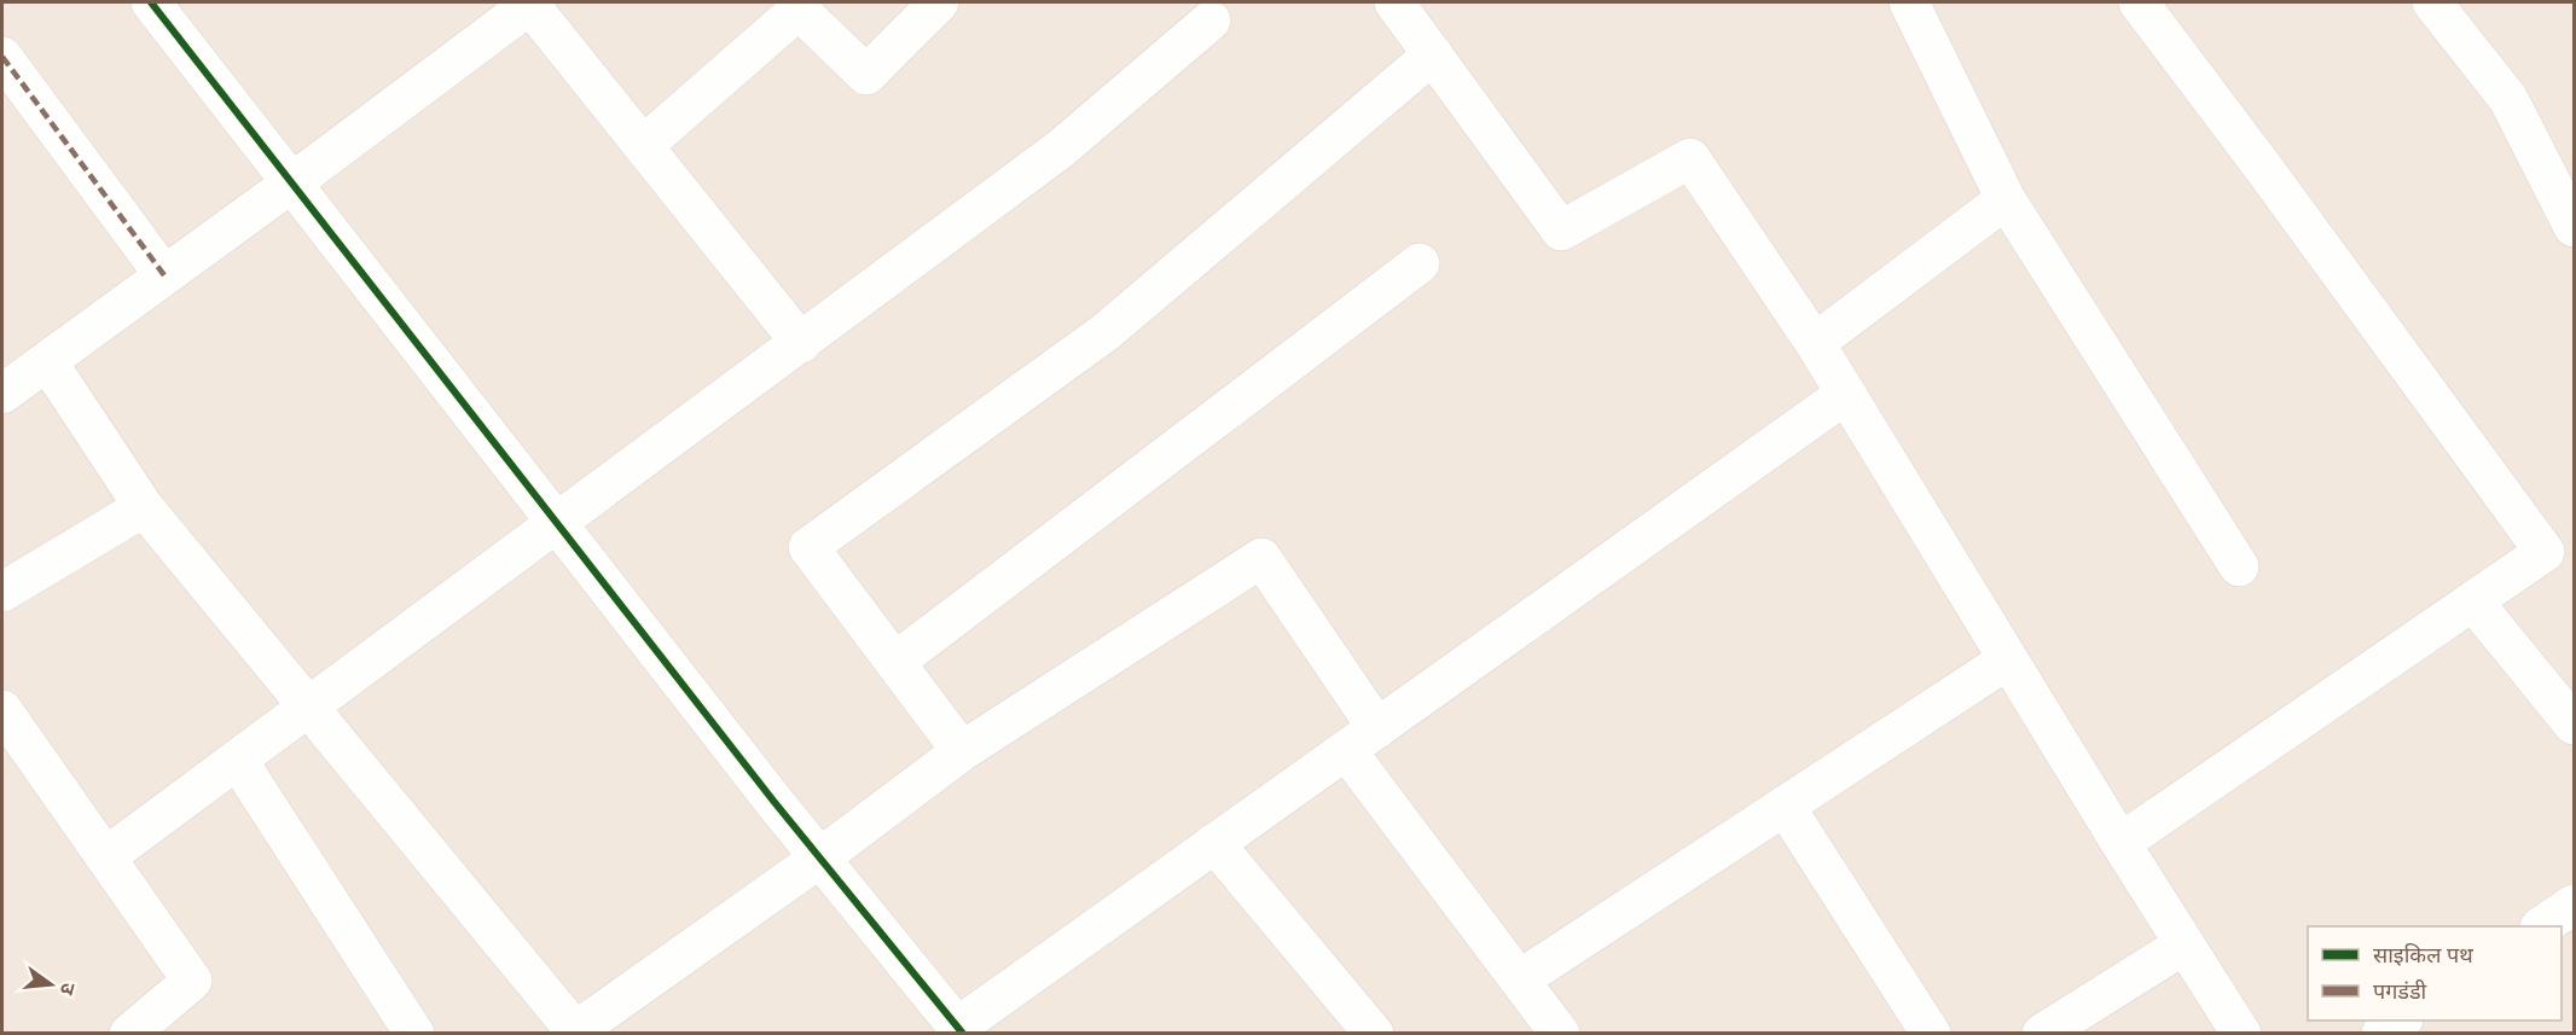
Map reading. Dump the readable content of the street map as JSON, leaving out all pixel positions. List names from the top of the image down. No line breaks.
{"legend":["साइकिल पथ","पगडंडी"],"north":"right"}
